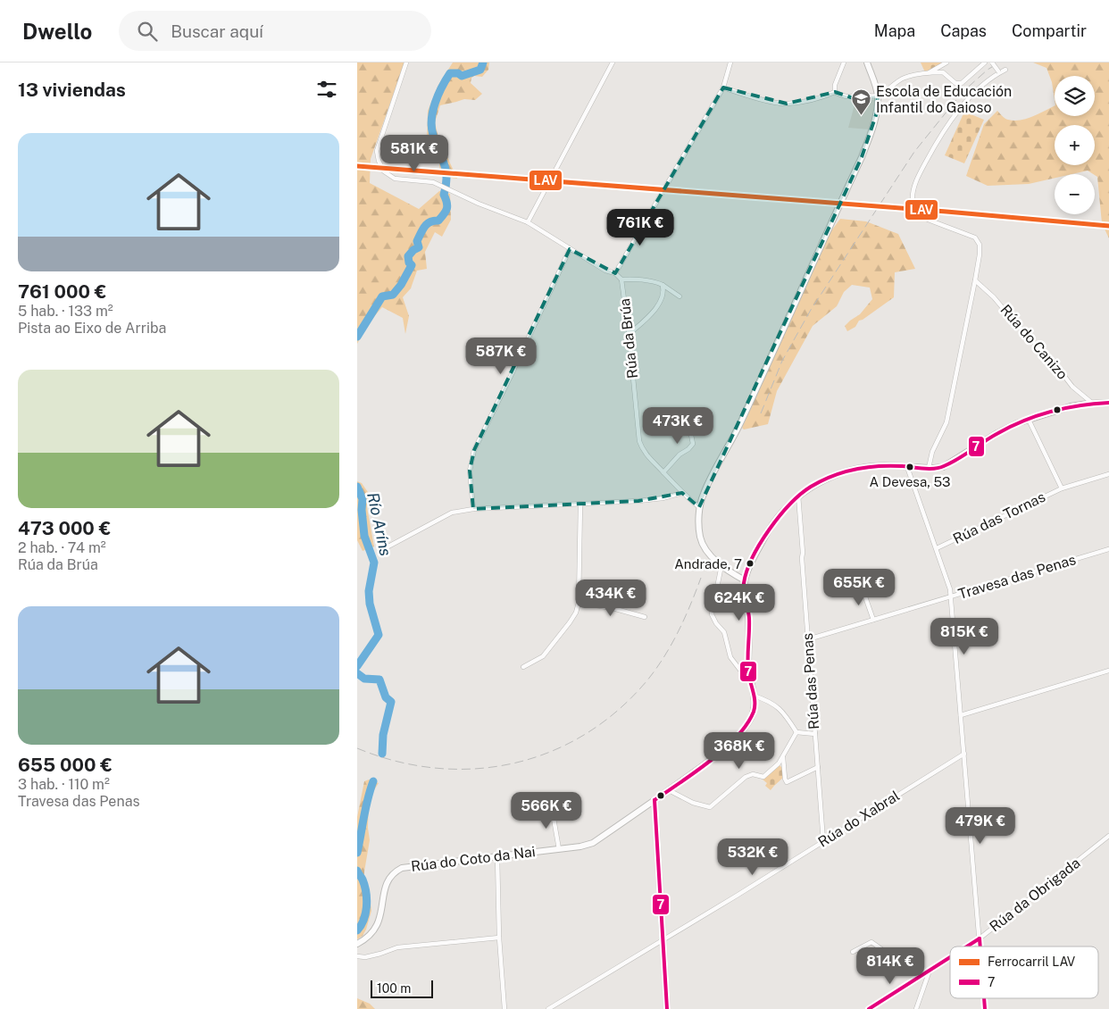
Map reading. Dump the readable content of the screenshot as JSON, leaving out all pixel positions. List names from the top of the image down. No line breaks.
{"streets":{"street":["Rúa da Brúa","Rúa do Canizo","Rúa das Tornas","Travesa das Penas","Rúa das Penas","Rúa do Xabral","Rúa do Coto da Nai","Rúa da Obrigada"]},"crossings":[["Travesa das Penas","Rúa das Penas"],["Rúa das Penas","Rúa do Xabral"]],"water":["Río Aríns"],"places":{"school or university":["Escola de Educación Infantil do Gaioso"],"other":["A Devesa, 53","Andrade, 7"]},"lines":["rail line LAV","transit line 7"],"legend":["Ferrocarril LAV","7"],"scale_bar":"100 m","page":{"header":"Dwello","search":"Buscar aquí","nav":["Mapa","Capas","Compartir"],"heading":"13 viviendas","map_buttons":["+","−"],"list":[{"name":"761 000 €","note":"5 hab. · 133 m² · Pista ao Eixo de Arriba"},{"name":"473 000 €","note":"2 hab. · 74 m² · Rúa da Brúa"},{"name":"655 000 €","note":"3 hab. · 110 m² · Travesa das Penas"}],"price":["581K €","761K €","587K €","473K €","655K €","434K €","624K €","815K €","368K €","566K €","479K €","532K €","814K €"],"scale":"100 m"}}
